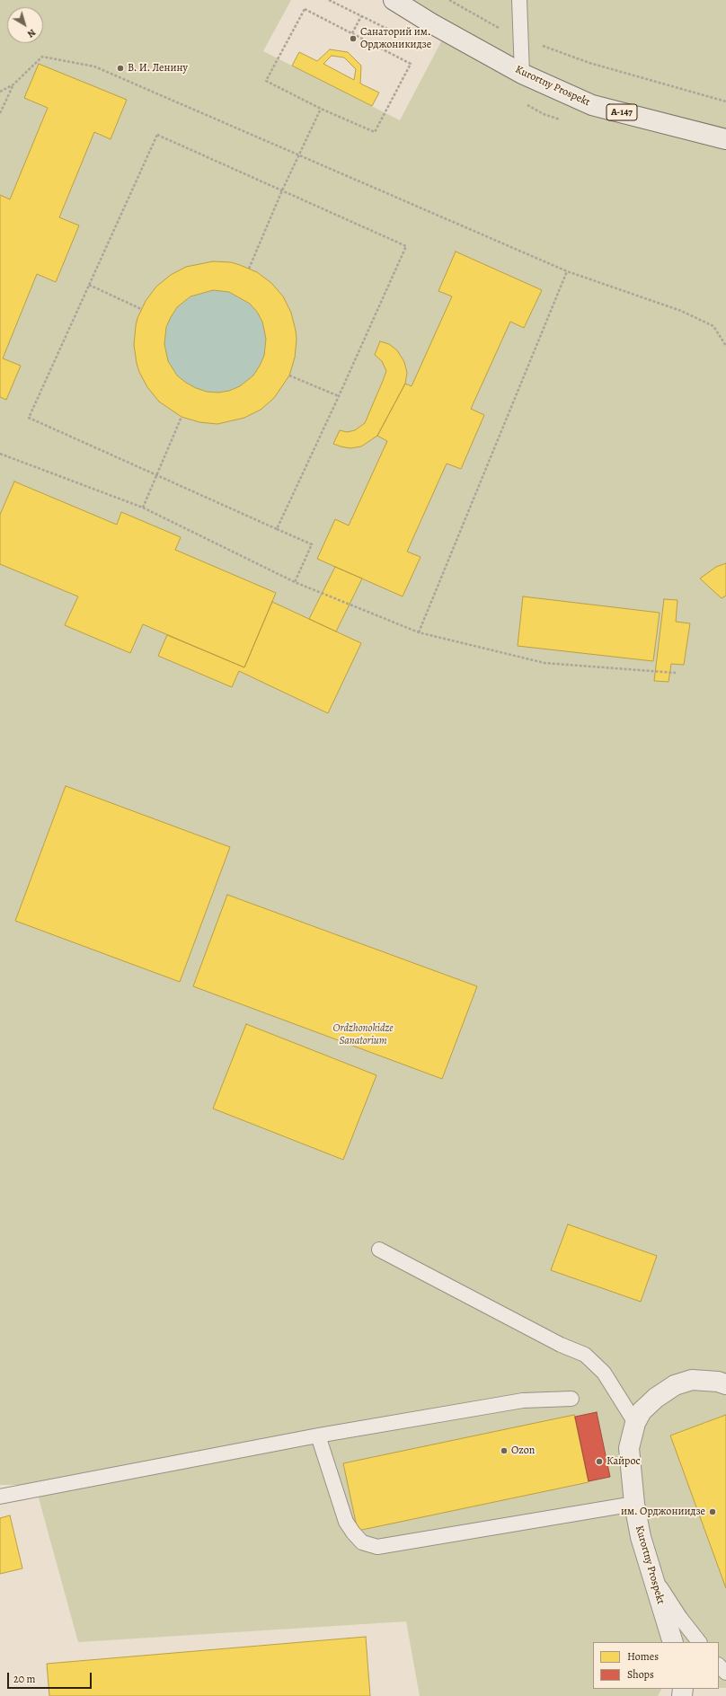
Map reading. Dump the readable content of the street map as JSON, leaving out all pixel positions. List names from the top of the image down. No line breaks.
{"streets":{"main road":["Kurortny Prospekt","А-147"]},"parks":["Ordzhonokidze Sanatorium"],"places":["Санаторий им. Орджоникидзе","В. И. Ленину","Ozon","Кайрос","им. Орджониидзе"],"legend":["Homes","Shops"],"scale_bar":"20 m","north":"bottom right"}
